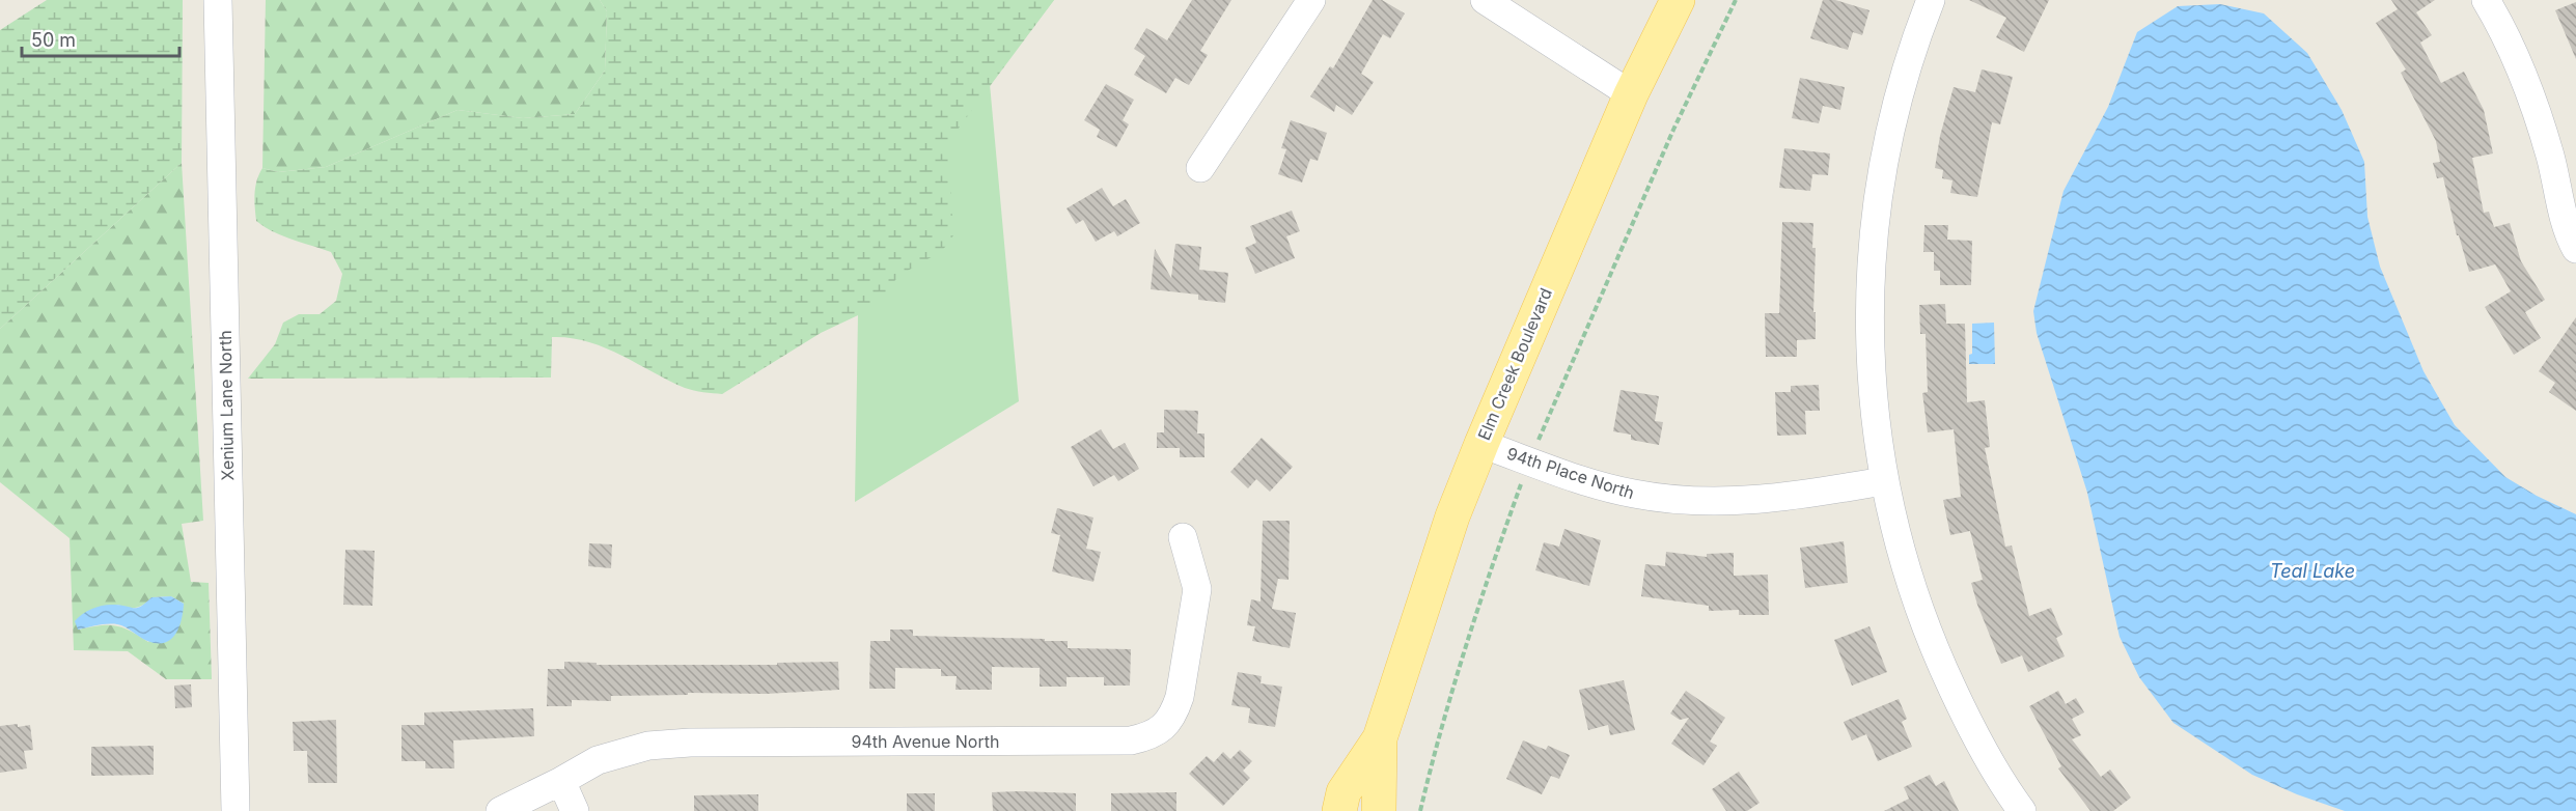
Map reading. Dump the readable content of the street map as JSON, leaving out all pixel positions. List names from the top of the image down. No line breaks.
{"streets":{"main road":["Elm Creek Boulevard"],"street":["Xenium Lane North","94th Place North","94th Avenue North"]},"crossings":[["Elm Creek Boulevard","94th Place North"]],"water":["Teal Lake"],"scale_bar":"50 m"}
